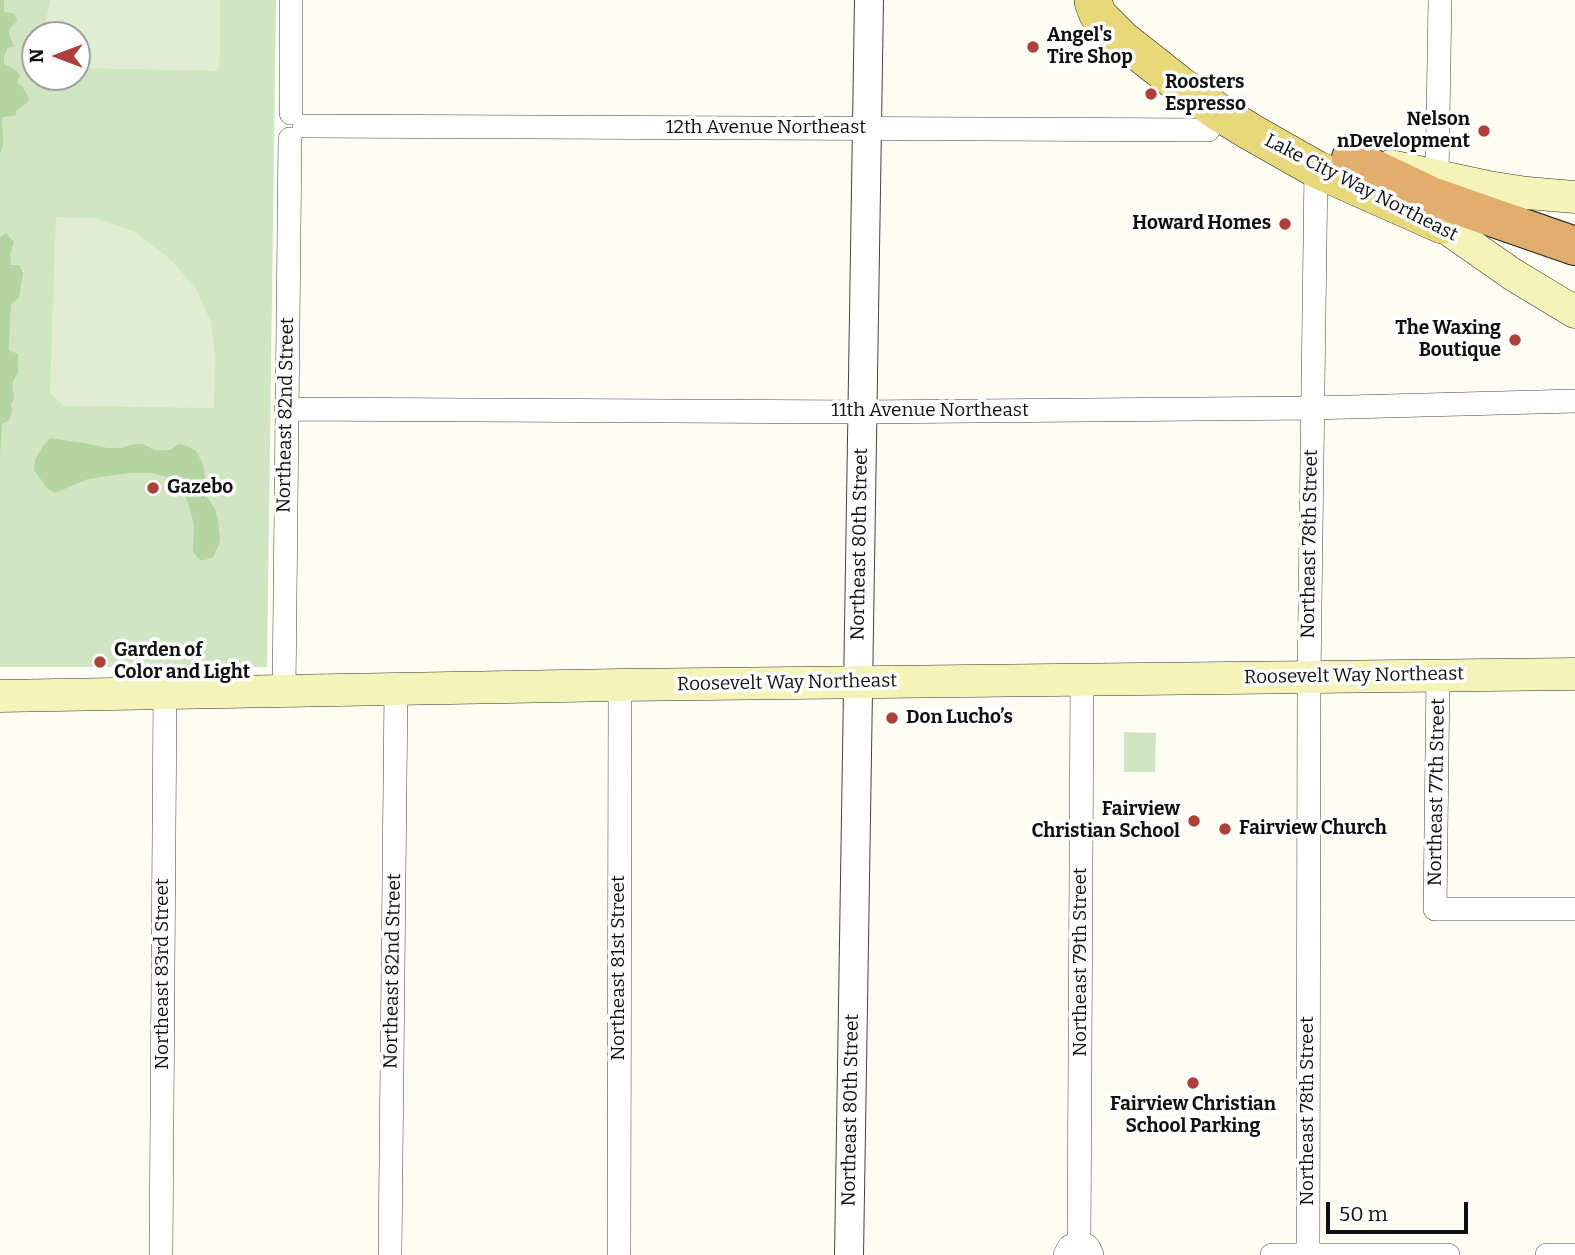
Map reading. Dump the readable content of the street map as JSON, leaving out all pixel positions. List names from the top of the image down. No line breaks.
{"streets":{"main road":["Lake City Way Northeast","Roosevelt Way Northeast"],"street":["12th Avenue Northeast","11th Avenue Northeast","Northeast 82nd Street","Northeast 80th Street","Northeast 78th Street","Northeast 77th Street","Northeast 79th Street","Northeast 81st Street","Northeast 83rd Street"]},"crossings":[["12th Avenue Northeast","Lake City Way Northeast"],["12th Avenue Northeast","Northeast 82nd Street"],["12th Avenue Northeast","Northeast 80th Street"],["Lake City Way Northeast","Northeast 78th Street"],["11th Avenue Northeast","Northeast 82nd Street"],["11th Avenue Northeast","Northeast 80th Street"],["11th Avenue Northeast","Northeast 78th Street"],["Northeast 82nd Street","Roosevelt Way Northeast"],["Northeast 80th Street","Roosevelt Way Northeast"],["Northeast 78th Street","Roosevelt Way Northeast"],["Roosevelt Way Northeast","Northeast 77th Street"],["Roosevelt Way Northeast","Northeast 79th Street"],["Roosevelt Way Northeast","Northeast 81st Street"],["Roosevelt Way Northeast","Northeast 83rd Street"]],"places":["Angel's Tire Shop","Roosters Espresso","Nelson nDevelopment","Howard Homes","The Waxing Boutique","Gazebo","Garden of Color and Light","Don Lucho’s","Fairview Christian School","Fairview Church","Fairview Christian School Parking"],"scale_bar":"50 m","north":"left"}
